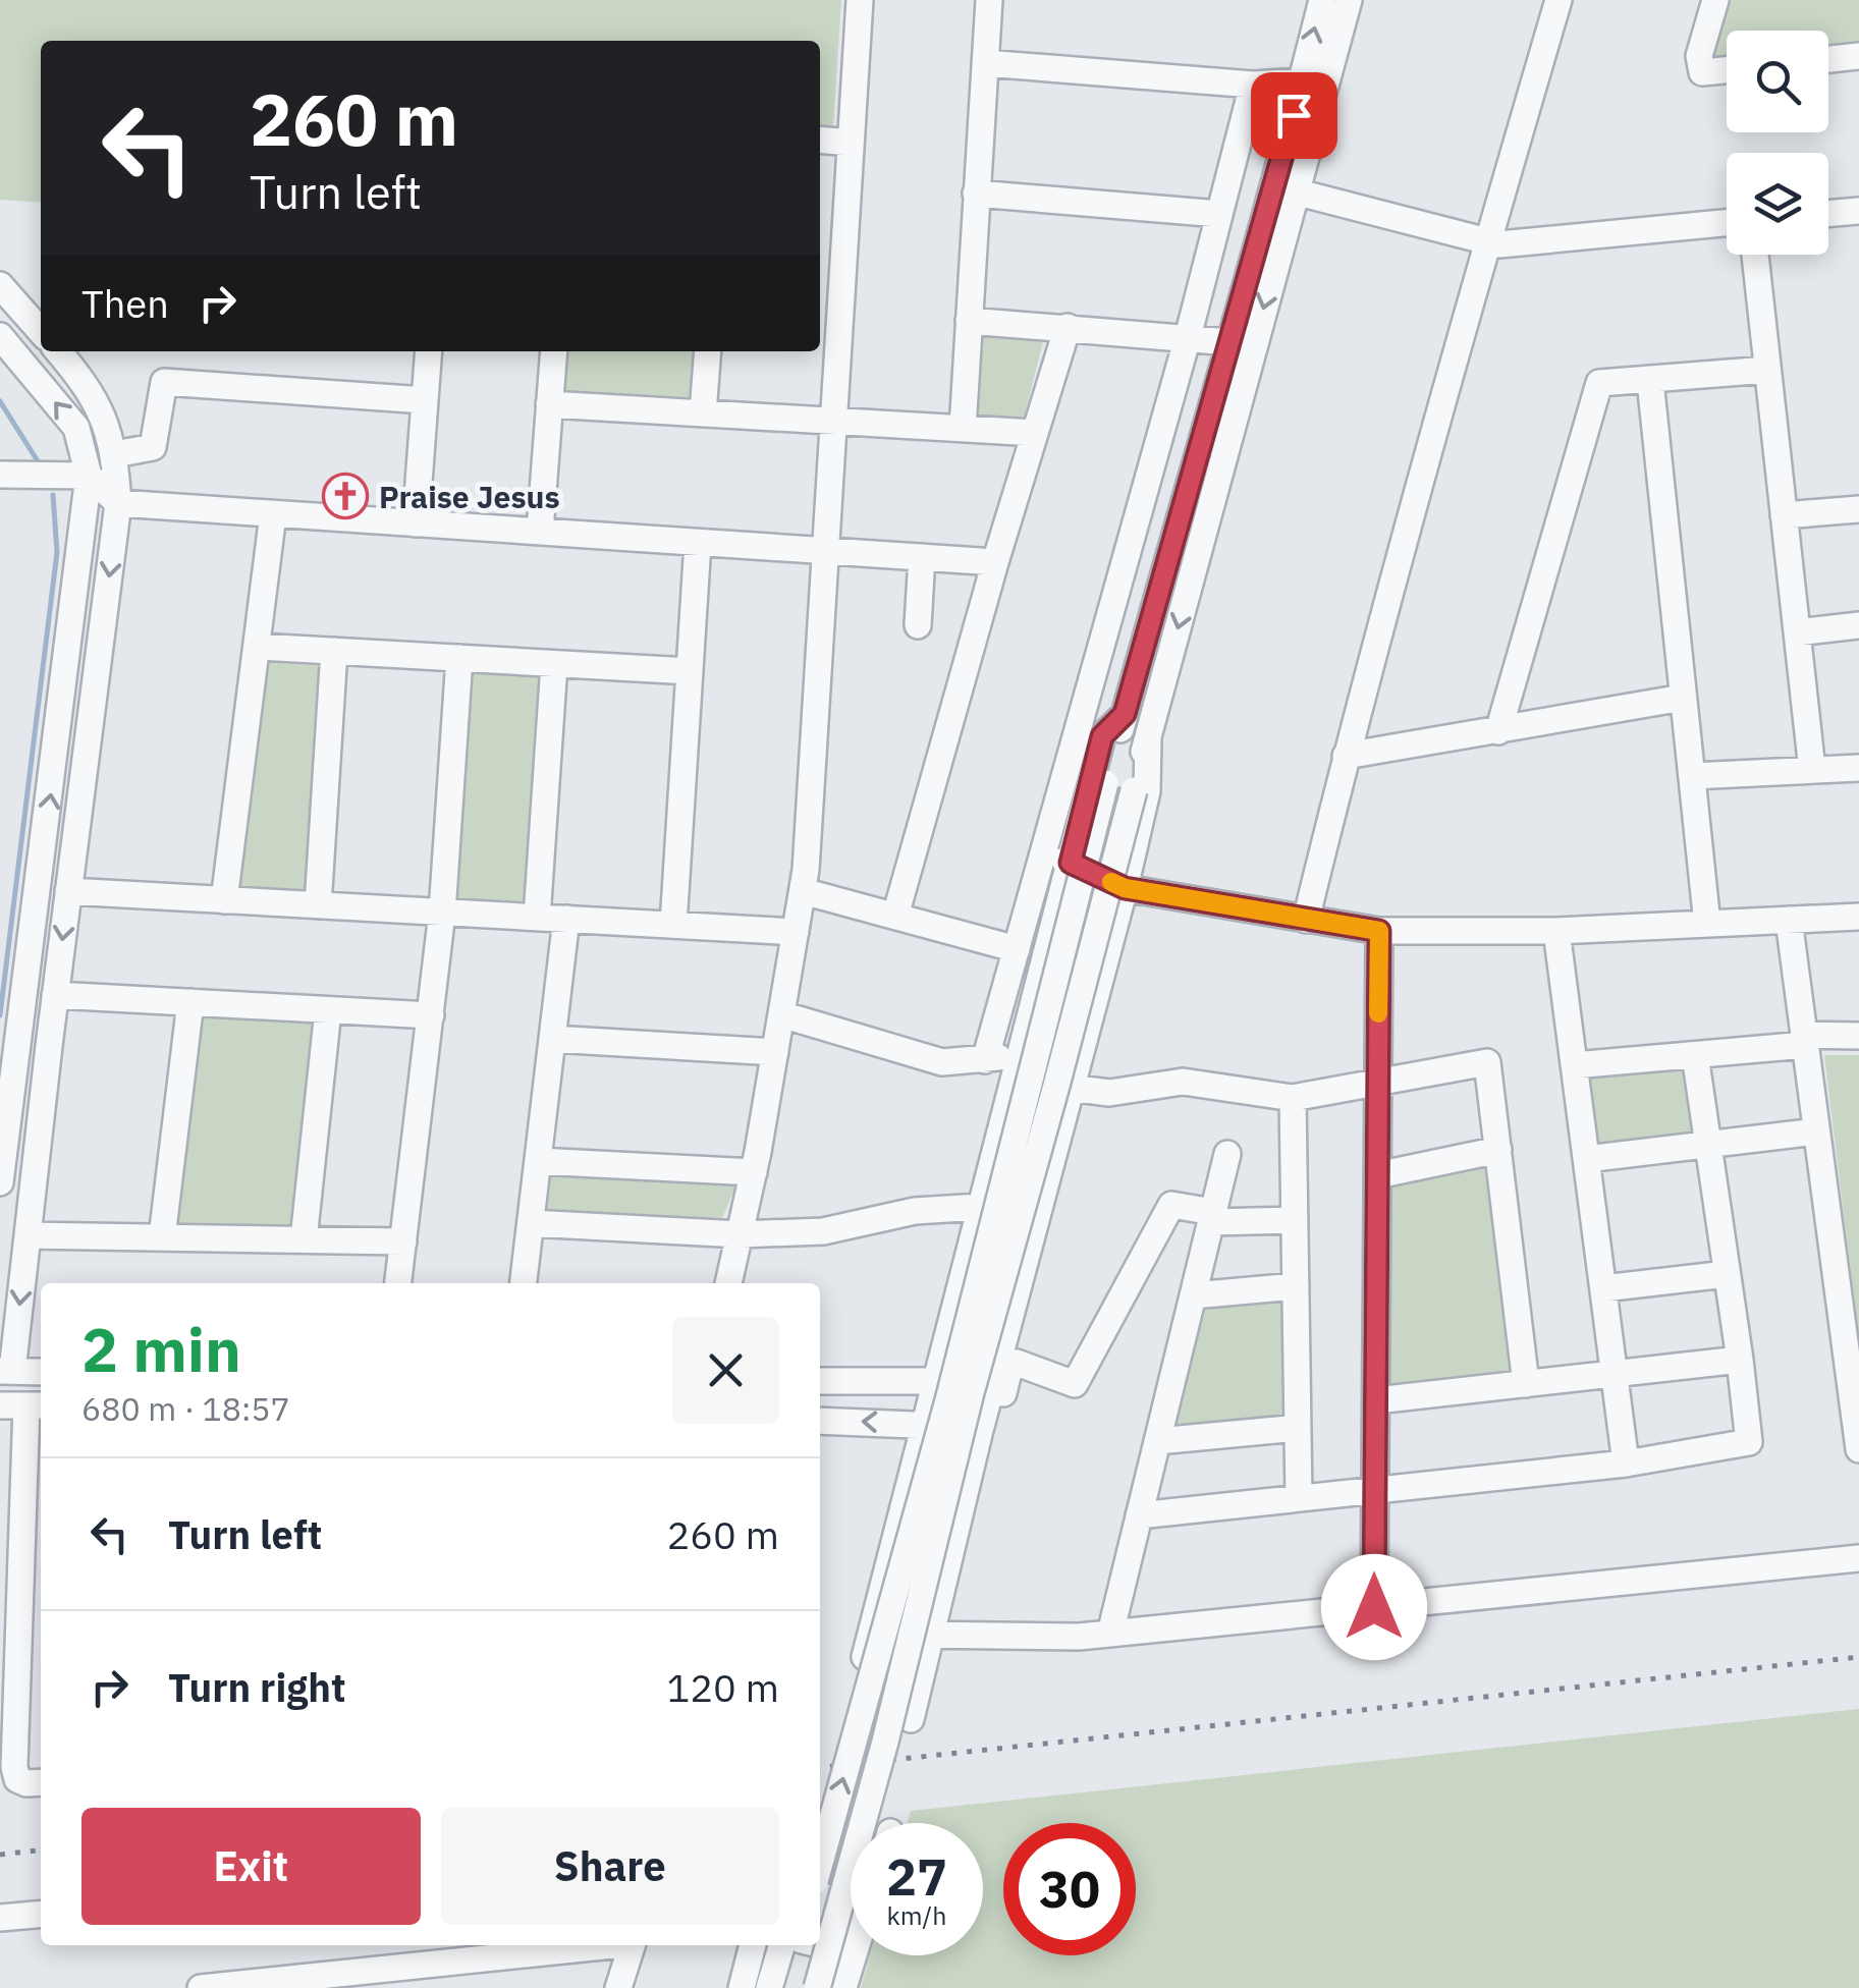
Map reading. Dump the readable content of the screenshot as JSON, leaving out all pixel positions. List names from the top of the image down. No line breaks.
{"places":{"church":["Praise Jesus"]},"page":{"turn":["260 m","Turn left"],"then":"Then","heading":["2 min","680 m · 18:57"],"list":[{"name":"Turn left","value":"260 m"},{"name":"Turn right","value":"120 m"}],"buttons":["Exit","Share"],"speed":"27 km/h","limit":"30"}}
